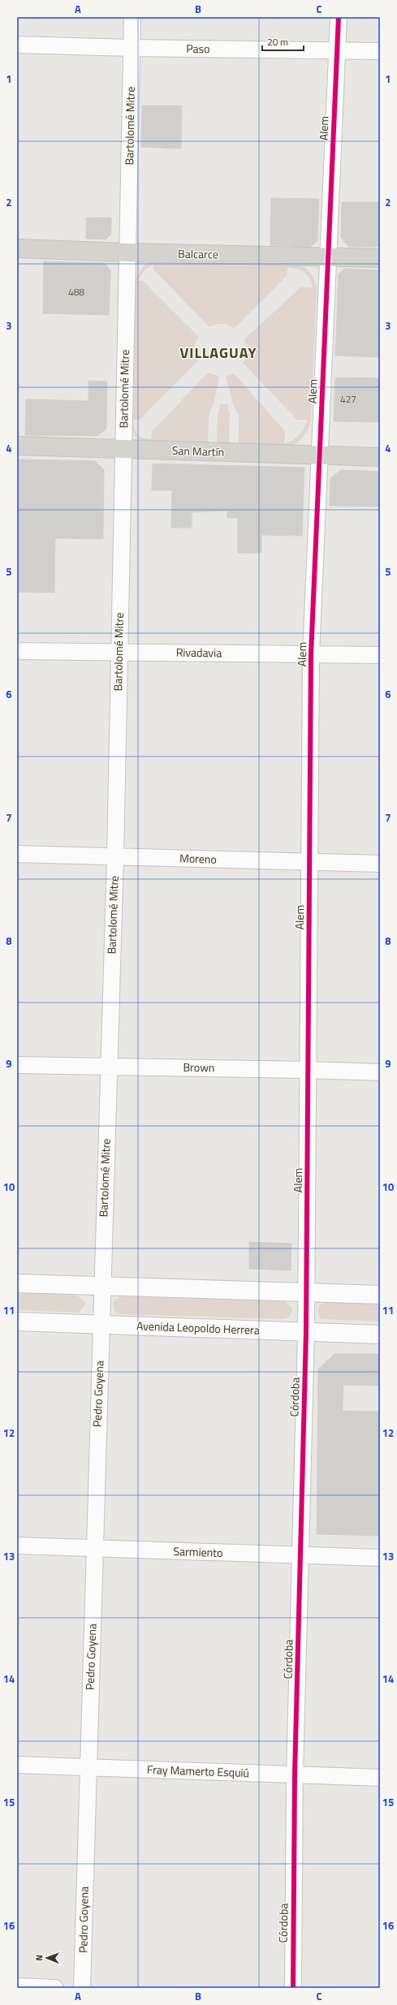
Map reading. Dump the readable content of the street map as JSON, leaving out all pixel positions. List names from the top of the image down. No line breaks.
{"streets":{"main road":["Balcarce","San Martín"],"street":["Paso","Bartolomé Mitre","Alem","Rivadavia","Moreno","Brown","Avenida Leopoldo Herrera","Pedro Goyena","Córdoba","Sarmiento","Fray Mamerto Esquiú"]},"crossings":[["Paso","Bartolomé Mitre"],["Paso","Alem"],["Bartolomé Mitre","Balcarce"],["Bartolomé Mitre","San Martín"],["Bartolomé Mitre","Rivadavia"],["Bartolomé Mitre","Moreno"],["Bartolomé Mitre","Brown"],["Bartolomé Mitre","Avenida Leopoldo Herrera"],["Bartolomé Mitre","Pedro Goyena"],["Alem","Balcarce"],["Alem","San Martín"],["Alem","Rivadavia"],["Alem","Moreno"],["Alem","Brown"],["Alem","Avenida Leopoldo Herrera"],["Alem","Córdoba"],["Avenida Leopoldo Herrera","Pedro Goyena"],["Avenida Leopoldo Herrera","Córdoba"],["Pedro Goyena","Sarmiento"],["Pedro Goyena","Fray Mamerto Esquiú"],["Córdoba","Sarmiento"],["Córdoba","Fray Mamerto Esquiú"]],"districts":["VILLAGUAY"],"house_numbers":["488","427"],"scale_bar":"20 m","north":"left","grid":{"columns":["A","B","C"],"rows":["1","2","3","4","5","6","7","8","9","10","11","12","13","14","15","16"]}}
